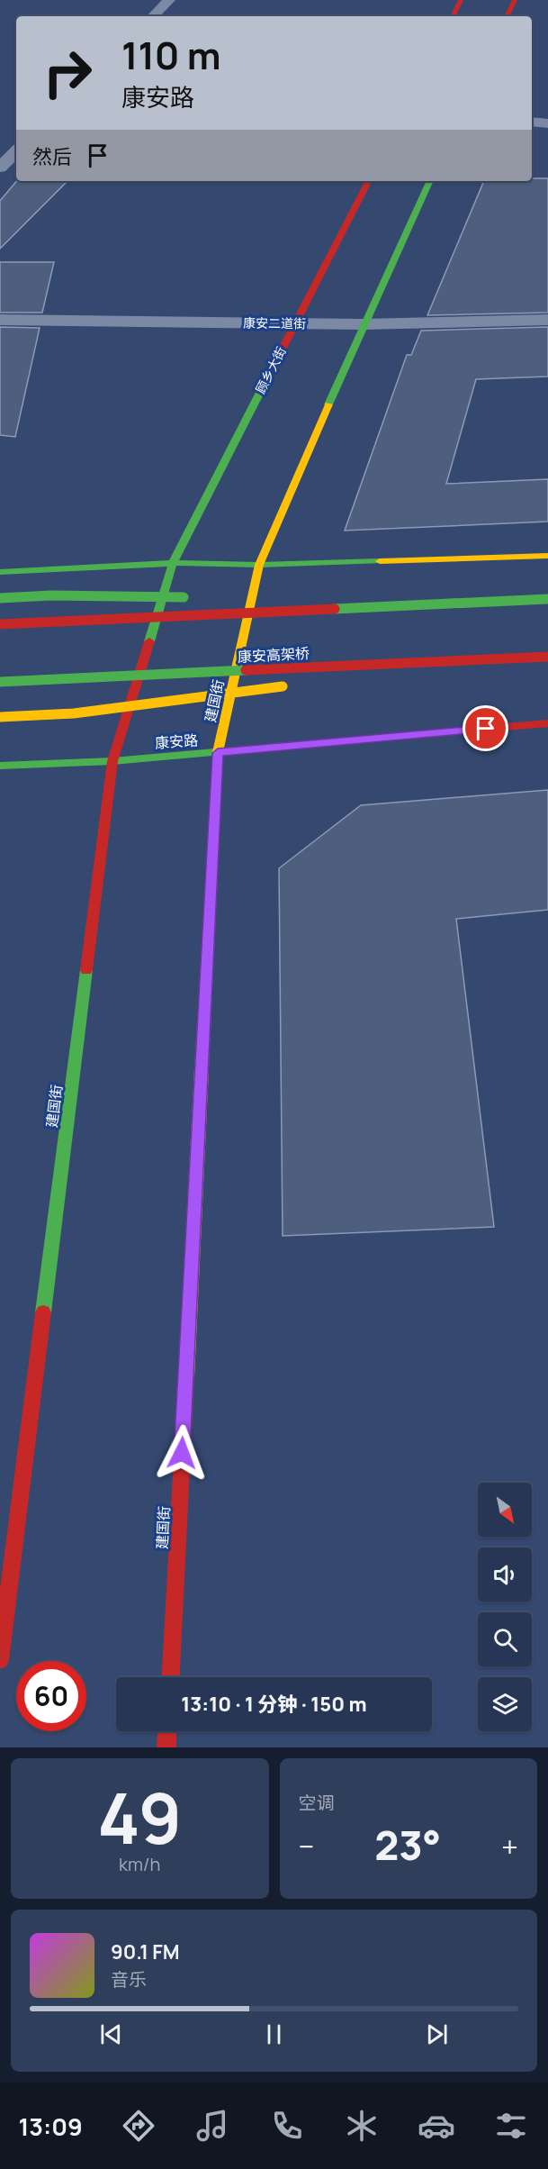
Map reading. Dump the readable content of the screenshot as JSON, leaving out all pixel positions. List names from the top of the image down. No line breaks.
{"streets":{"main road":["顾乡大街","康安高架桥","建国街","康安路"],"street":["康安二道街"]},"crossings":[["康安二道街","顾乡大街"],["顾乡大街","建国街"],["建国街","康安路"]],"north":"bottom right","page":{"turn":["110 m","康安路"],"then":"然后","limit":"60","trip":"13:10 · 1 分钟 · 150 m","tile":[["49","km/h"],"空调"],"heat":["−","23°","+"],"song":["90.1 FM","音乐"],"tabs":"13:09"}}
